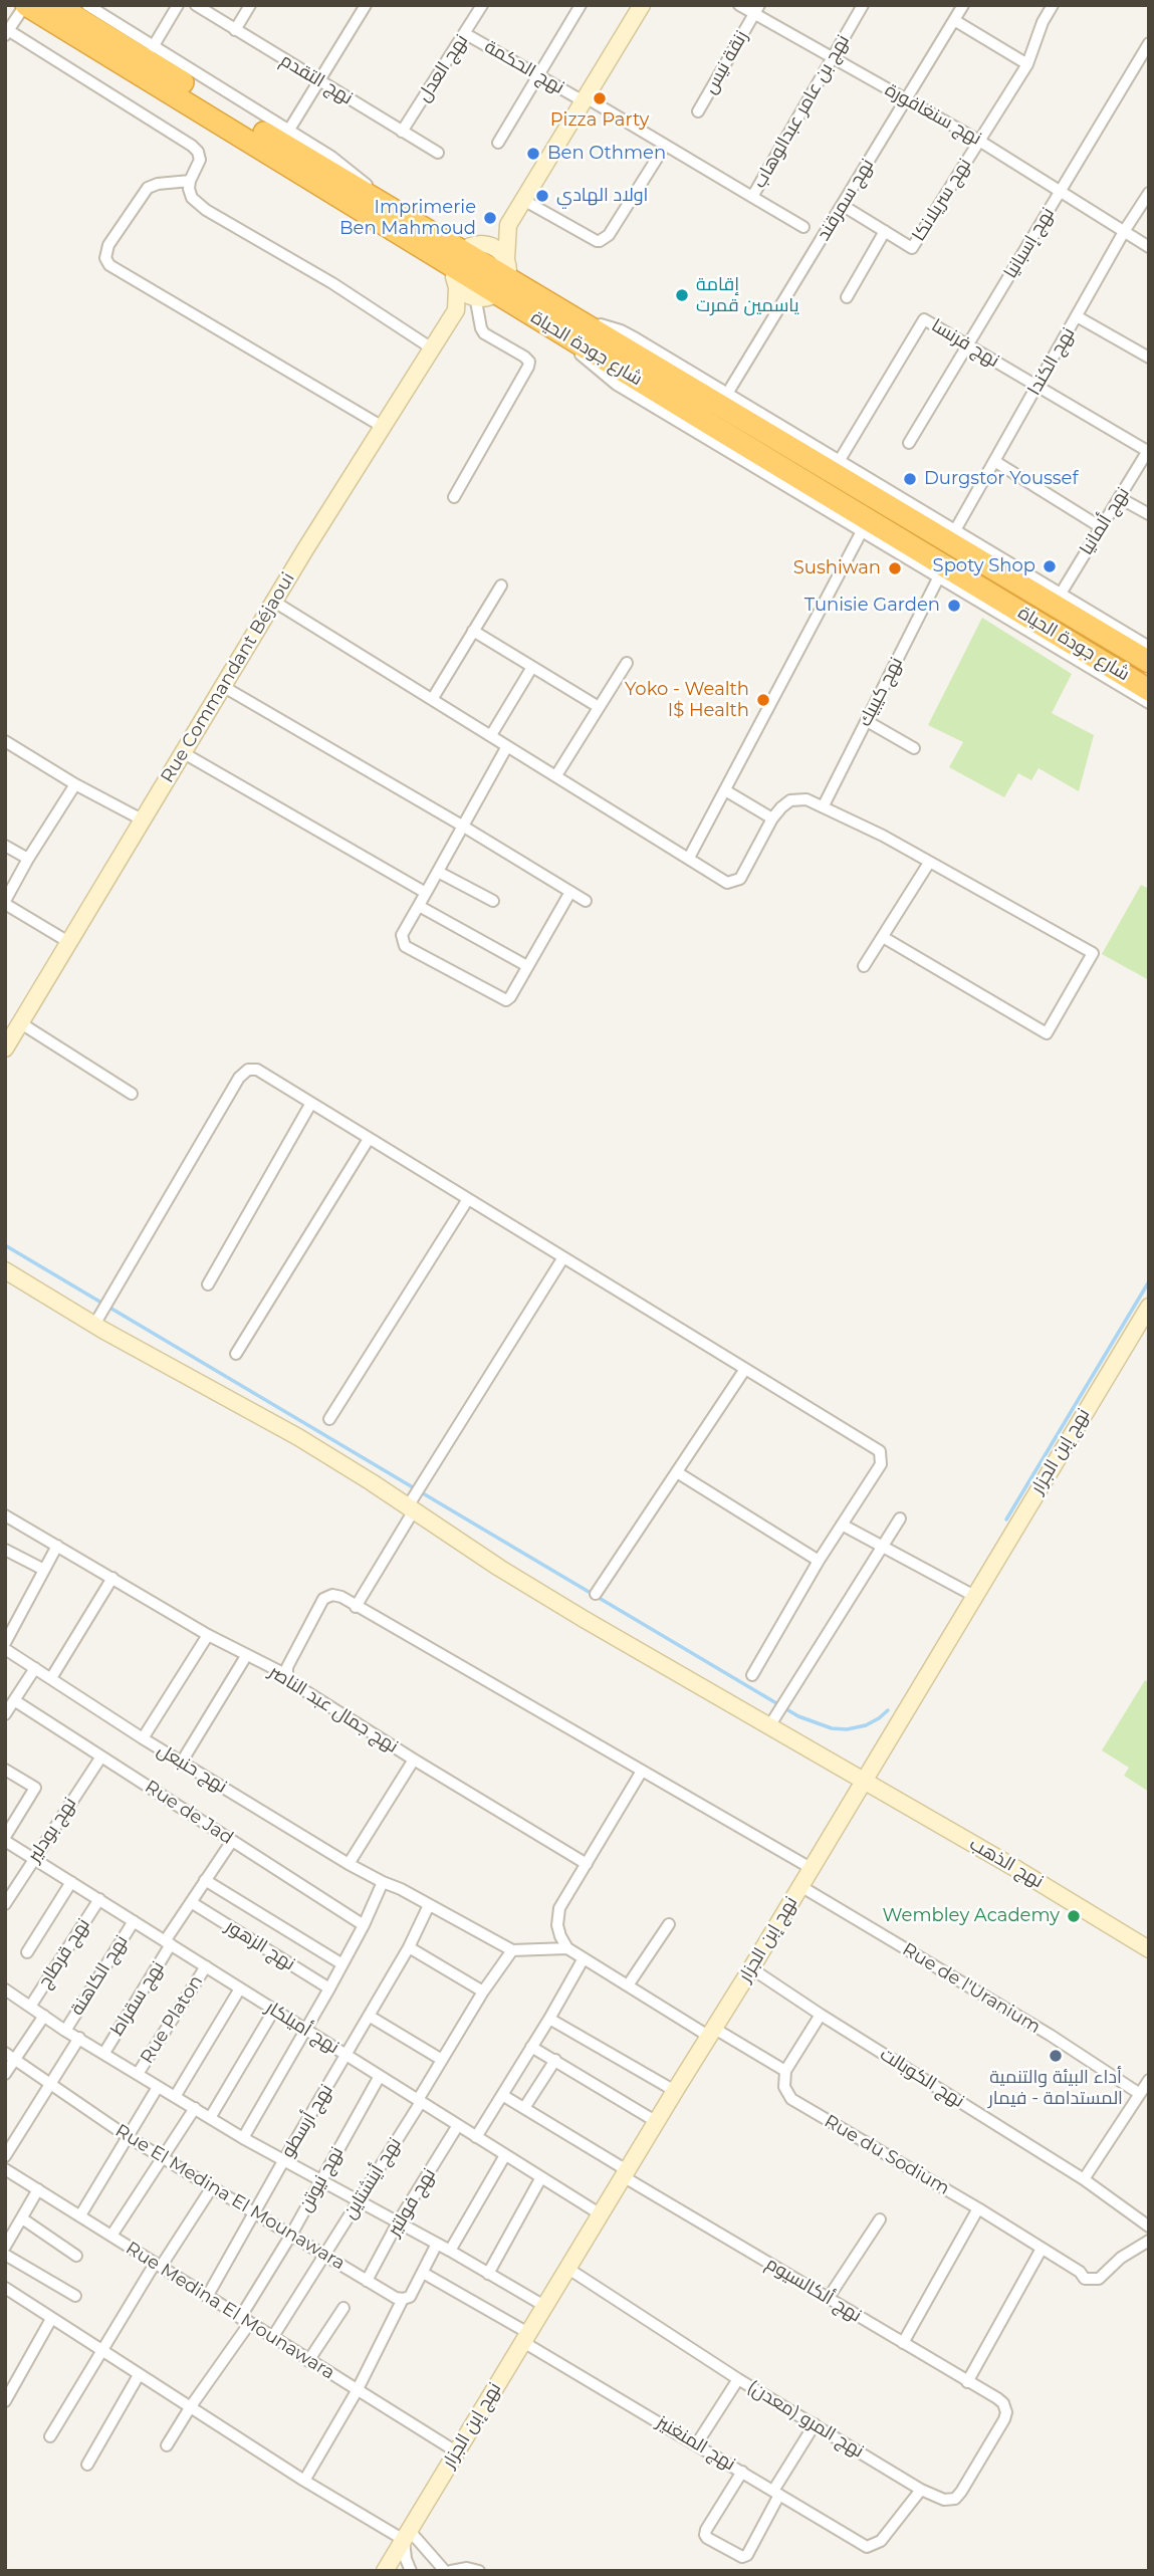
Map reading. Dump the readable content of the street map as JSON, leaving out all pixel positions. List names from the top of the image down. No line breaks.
{"streets":{"highway":["شارع جودة الحياة"],"street":["زنقة نيس","نهج الحكمة","نهج العدل","نهج التقدم","نهج بن عامر عبدالوهاب","نهج سنغافورة","نهج سمرقند","نهج سريلانكا","نهج إسبانيا","نهج فرنسا","نهج الكندا","نهج ألمانيا","Rue Commandant Béjaoui","نهج كيبيك","نهج إبن الجزار","نهج جمال عبد الناصر","نهج حنبعل","Rue de Jad","نهج بودلير","نهج الذهب","نهج الزهور","نهج قرطاج","نهج الكاهنة","Rue de l'Uranium","نهج سقراط","Rue Platon","نهج أميلكار","نهج الكوبالت","نهج أرسطو","Rue du Sodium","نهج أينشتاين","نهج نيوتن","Rue El Medina El Mounawara","نهج فولتير","نهج ألكالسيوم","Rue Medina El Mounawara","نهج المرو (معدن)","نهج المنغنيز"]},"crossings":[["زنقة نيس","نهج سنغافورة"],["نهج الحكمة","نهج العدل"],["نهج الحكمة","نهج بن عامر عبدالوهاب"],["نهج العدل","نهج التقدم"],["نهج بن عامر عبدالوهاب","نهج سنغافورة"],["نهج سنغافورة","نهج سمرقند"],["نهج سنغافورة","نهج سريلانكا"],["نهج سنغافورة","نهج إسبانيا"],["نهج سنغافورة","نهج الكندا"],["نهج سمرقند","نهج سريلانكا"],["نهج إسبانيا","نهج فرنسا"],["نهج فرنسا","نهج الكندا"],["نهج فرنسا","نهج ألمانيا"],["نهج إبن الجزار","نهج الذهب"],["نهج إبن الجزار","Rue de l'Uranium"],["نهج إبن الجزار","نهج أميلكار"],["نهج إبن الجزار","نهج الكوبالت"],["نهج إبن الجزار","نهج ألكالسيوم"],["نهج إبن الجزار","Rue Medina El Mounawara"],["نهج إبن الجزار","نهج المرو (معدن)"],["نهج إبن الجزار","نهج المنغنيز"],["نهج حنبعل","نهج أرسطو"],["نهج حنبعل","نهج أينشتاين"],["Rue de Jad","نهج بودلير"],["Rue de Jad","نهج سقراط"],["نهج بودلير","نهج أميلكار"],["نهج الزهور","نهج سقراط"],["نهج قرطاج","نهج أميلكار"],["نهج الكاهنة","نهج أميلكار"],["نهج سقراط","نهج أميلكار"],["Rue Platon","نهج أميلكار"],["نهج أميلكار","نهج أرسطو"],["نهج أميلكار","نهج أينشتاين"],["نهج أميلكار","نهج نيوتن"],["نهج أميلكار","نهج فولتير"],["نهج أرسطو","Rue El Medina El Mounawara"],["نهج أرسطو","Rue Medina El Mounawara"],["نهج أينشتاين","Rue El Medina El Mounawara"],["نهج أينشتاين","Rue Medina El Mounawara"],["نهج نيوتن","Rue El Medina El Mounawara"],["نهج نيوتن","Rue Medina El Mounawara"],["Rue El Medina El Mounawara","نهج فولتير"],["نهج ألكالسيوم","نهج المرو (معدن)"],["نهج المرو (معدن)","نهج المنغنيز"]],"places":["Pizza Party","Ben Othmen","اولاد الهادي","Imprimerie Ben Mahmoud","إقامة ياسمين قمرت","Durgstor Youssef","Spoty Shop","Sushiwan","Tunisie Garden","Yoko - Wealth I$ Health","Wembley Academy","أداء البيئة والتنمية المستدامة - فيمار"]}
